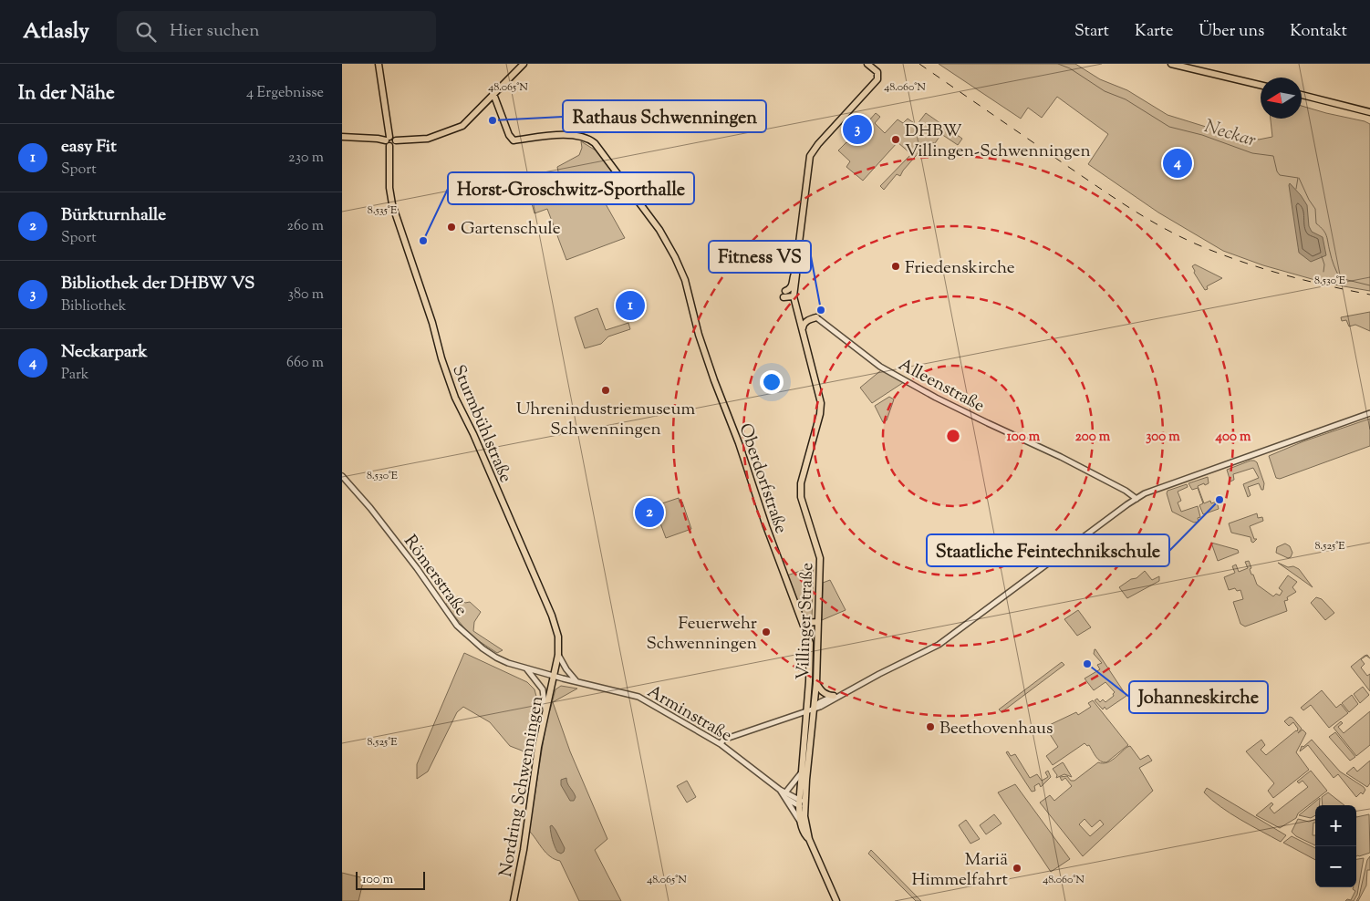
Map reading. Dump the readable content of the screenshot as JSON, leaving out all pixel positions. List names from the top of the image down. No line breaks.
{"streets":{"main road":["Sturmbühlstraße","Oberdorfstraße","Villinger Straße","Nordring Schwenningen"],"street":["Alleenstraße","Römerstraße","Arminstraße"]},"crossings":[["Sturmbühlstraße","Römerstraße"],["Sturmbühlstraße","Arminstraße"],["Sturmbühlstraße","Nordring Schwenningen"],["Oberdorfstraße","Villinger Straße"],["Römerstraße","Arminstraße"],["Römerstraße","Nordring Schwenningen"],["Villinger Straße","Arminstraße"],["Arminstraße","Nordring Schwenningen"]],"water":["Neckar"],"places":["Rathaus Schwenningen","DHBW Villingen-Schwenningen","Gartenschule","Horst-Groschwitz-Sporthalle","Friedenskirche","Fitness VS","Uhrenindustriemuseum Schwenningen","Staatliche Feintechnikschule","Feuerwehr Schwenningen","Johanneskirche","Beethovenhaus","Mariä Himmelfahrt"],"scale_bar":"100 m","north":"left","page":{"header":"Atlasly","search":"Hier suchen","nav":["Start","Karte","Über uns","Kontakt"],"heading":["In der Nähe","4 Ergebnisse"],"pins":["3","4","1","2"],"list":[{"mark":"1","name":"easy Fit","note":"Sport","value":"230 m"},{"mark":"2","name":"Bürkturnhalle","note":"Sport","value":"260 m"},{"mark":"3","name":"Bibliothek der DHBW VS","note":"Bibliothek","value":"380 m"},{"mark":"4","name":"Neckarpark","note":"Park","value":"660 m"}],"map_buttons":["+","−"],"scale":"100 m"},"coordinates":["48.060°N","48.065°N","8.535°E","8.530°E","8.525°E"],"rings":["100 m","200 m","300 m","400 m"]}
